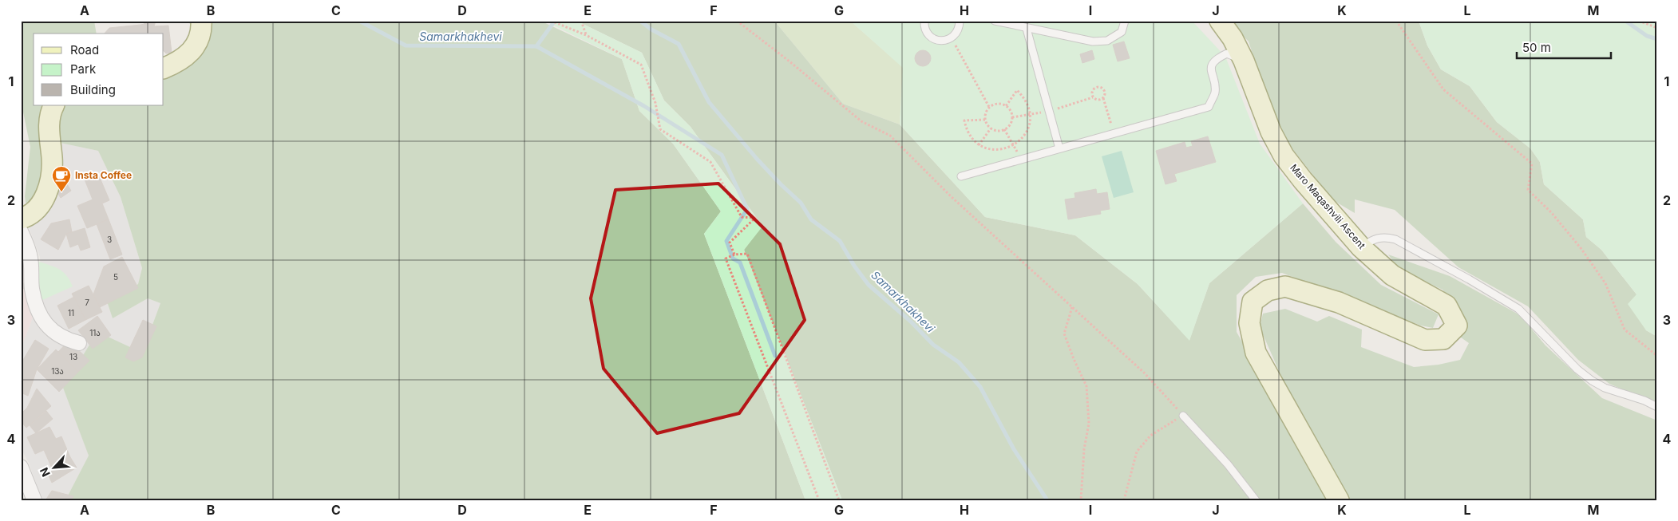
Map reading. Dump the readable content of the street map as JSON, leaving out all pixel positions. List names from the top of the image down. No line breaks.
{"streets":{"main road":["Maro Maqashvili Ascent"]},"water":["Samarkhakhevi"],"places":{"cafe":["Insta Coffee"]},"house_numbers":["3","5","7","11","11ა","13","13ა"],"legend":["Road","Park","Building"],"scale_bar":"50 m","north":"bottom left","grid":{"columns":["A","B","C","D","E","F","G","H","I","J","K","L","M"],"rows":["1","2","3","4"]}}
